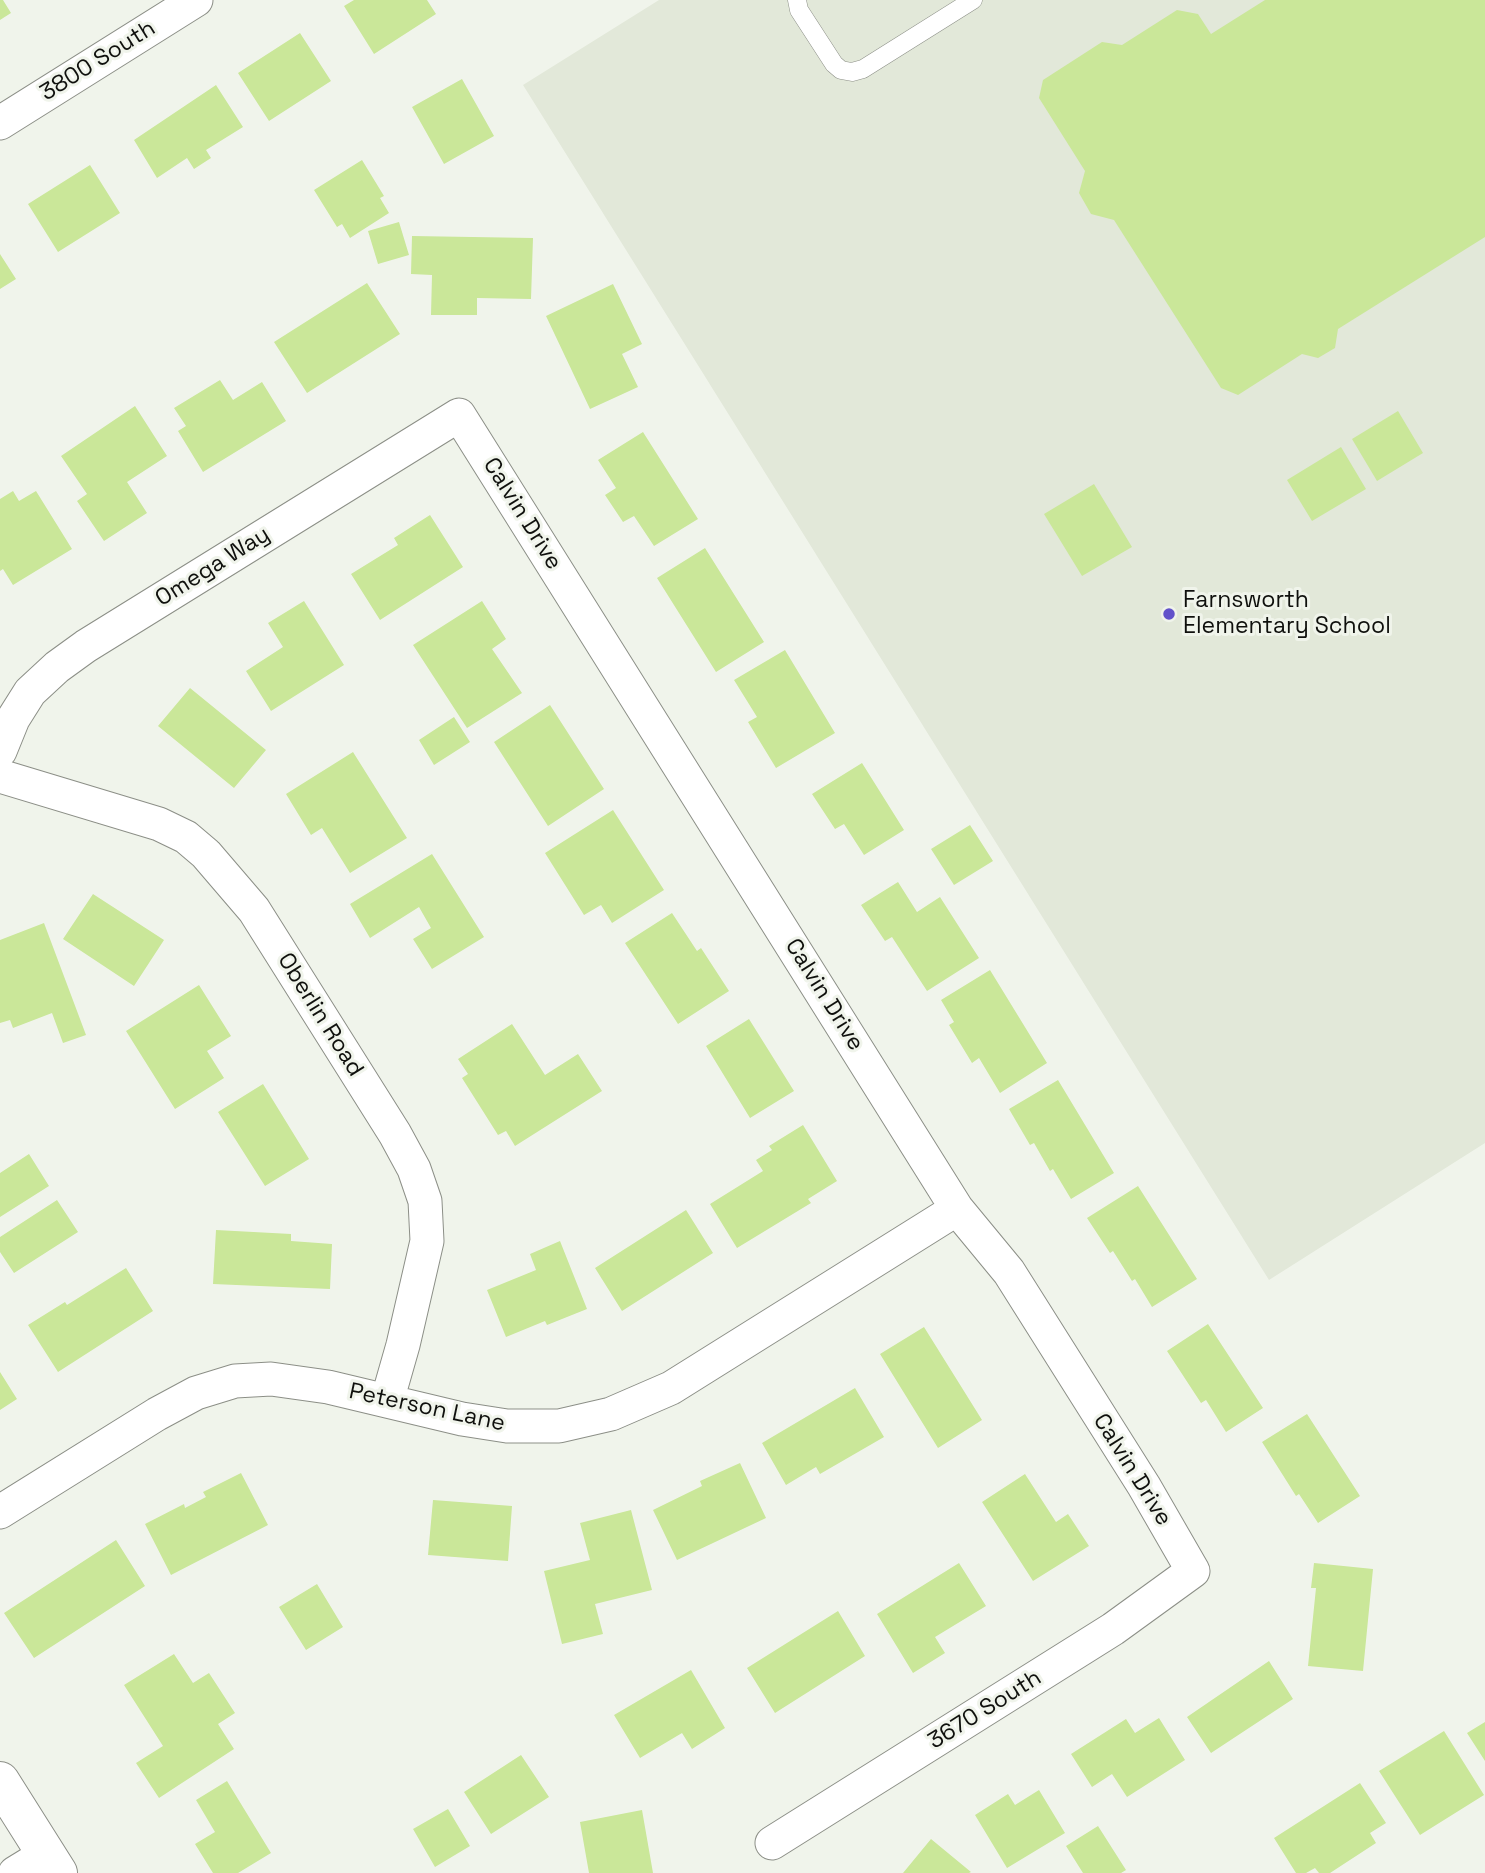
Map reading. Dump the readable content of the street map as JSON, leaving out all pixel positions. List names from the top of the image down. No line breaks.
{"streets":{"street":["3800 South","Calvin Drive","Omega Way","Oberlin Road","Peterson Lane","3670 South"]},"crossings":[["Calvin Drive","Omega Way"],["Calvin Drive","Peterson Lane"],["Calvin Drive","3670 South"],["Oberlin Road","Peterson Lane"]],"places":["Farnsworth Elementary School"]}
